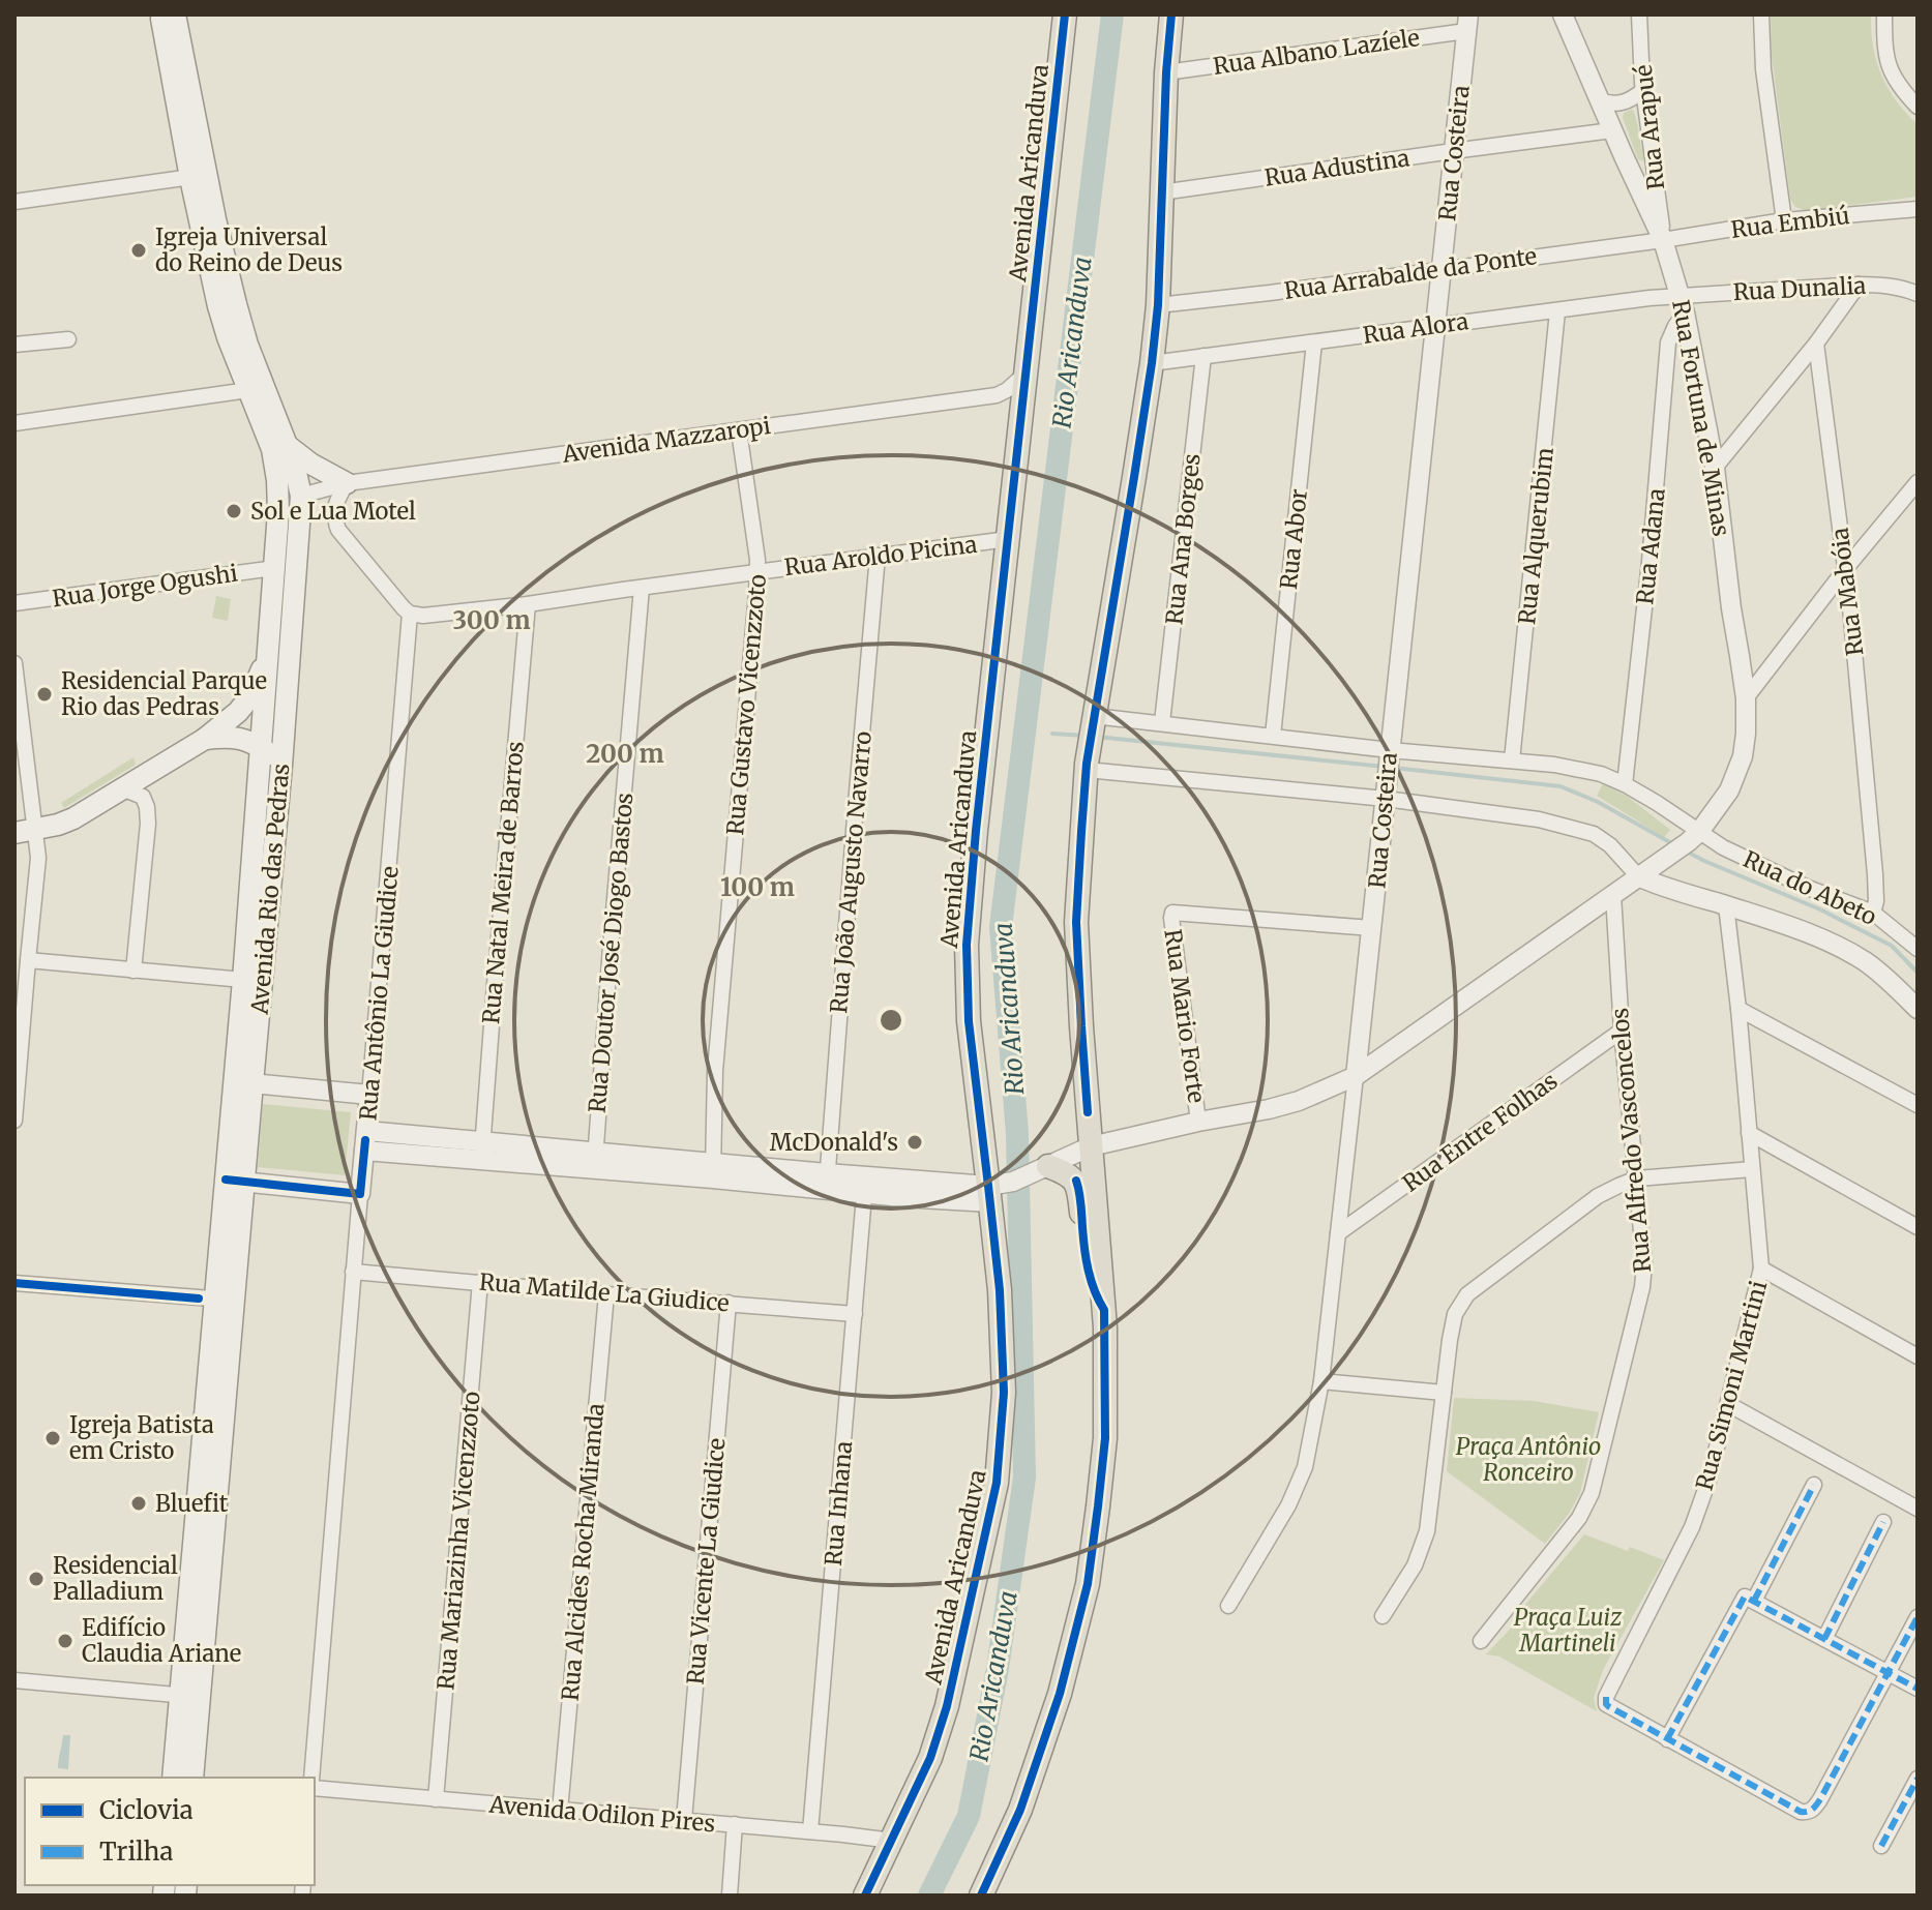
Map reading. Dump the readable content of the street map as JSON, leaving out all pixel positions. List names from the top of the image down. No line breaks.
{"streets":{"highway":["Avenida Aricanduva"],"main road":["Avenida Rio das Pedras"],"street":["Rua Albano Lazíele","Rua Arapué","Rua Costeira","Rua Adustina","Rua Embiú","Rua Arrabalde da Ponte","Rua Dunalia","Rua Alora","Rua Fortuna de Minas","Avenida Mazzaropi","Rua Alquerubim","Rua Ana Borges","Rua Abor","Rua Adana","Rua Aroldo Picina","Rua Jorge Ogushi","Rua Mabóia","Rua Gustavo Vicenzzoto","Rua João Augusto Navarro","Rua Natal Meira de Barros","Rua do Abeto","Rua Doutor José Diogo Bastos","Rua Antônio La Giudice","Rua Mario Forte","Rua Entre Folhas","Rua Alfredo Vasconcelos","Rua Matilde La Giudice","Rua Simoni Martini","Rua Inhana","Rua Mariazinha Vicenzzoto","Rua Alcides Rocha Miranda","Rua Vicente La Giudice","Avenida Odilon Pires"]},"crossings":[["Rua Albano Lazíele","Rua Costeira"],["Rua Arapué","Rua Embiú"],["Rua Arapué","Rua Arrabalde da Ponte"],["Rua Arapué","Rua Fortuna de Minas"],["Rua Costeira","Rua Adustina"],["Rua Costeira","Rua Arrabalde da Ponte"],["Rua Costeira","Rua Alora"],["Rua Costeira","Rua Fortuna de Minas"],["Rua Costeira","Rua do Abeto"],["Rua Costeira","Rua Mario Forte"],["Rua Costeira","Rua Entre Folhas"],["Rua Adustina","Rua Fortuna de Minas"],["Avenida Aricanduva","Rua Fortuna de Minas"],["Avenida Aricanduva","Avenida Mazzaropi"],["Avenida Aricanduva","Rua Aroldo Picina"],["Avenida Aricanduva","Avenida Odilon Pires"],["Rua Embiú","Rua Arrabalde da Ponte"],["Rua Embiú","Rua Fortuna de Minas"],["Rua Arrabalde da Ponte","Rua Fortuna de Minas"],["Rua Dunalia","Rua Alora"],["Rua Dunalia","Rua Fortuna de Minas"],["Rua Dunalia","Rua Adana"],["Rua Alora","Rua Fortuna de Minas"],["Rua Alora","Rua Alquerubim"],["Rua Alora","Rua Ana Borges"],["Rua Alora","Rua Abor"],["Rua Alora","Rua Adana"],["Rua Fortuna de Minas","Rua Adana"],["Rua Fortuna de Minas","Rua Gustavo Vicenzzoto"],["Rua Fortuna de Minas","Rua João Augusto Navarro"],["Rua Fortuna de Minas","Rua Natal Meira de Barros"],["Rua Fortuna de Minas","Rua do Abeto"],["Rua Fortuna de Minas","Rua Doutor José Diogo Bastos"],["Rua Fortuna de Minas","Rua Antônio La Giudice"],["Rua Fortuna de Minas","Rua Mario Forte"],["Rua Fortuna de Minas","Rua Alfredo Vasconcelos"],["Rua Fortuna de Minas","Rua Inhana"],["Avenida Mazzaropi","Rua Gustavo Vicenzzoto"],["Avenida Mazzaropi","Avenida Rio das Pedras"],["Rua Alquerubim","Rua do Abeto"],["Rua Ana Borges","Rua do Abeto"],["Rua Abor","Rua do Abeto"],["Rua Adana","Rua do Abeto"],["Rua Aroldo Picina","Rua Gustavo Vicenzzoto"],["Rua Aroldo Picina","Rua João Augusto Navarro"],["Rua Aroldo Picina","Rua Natal Meira de Barros"],["Rua Aroldo Picina","Rua Doutor José Diogo Bastos"],["Rua Aroldo Picina","Rua Antônio La Giudice"],["Rua Jorge Ogushi","Avenida Rio das Pedras"],["Rua Mabóia","Rua do Abeto"],["Rua Antônio La Giudice","Rua Matilde La Giudice"],["Rua Entre Folhas","Rua Alfredo Vasconcelos"],["Rua Matilde La Giudice","Rua Inhana"],["Rua Matilde La Giudice","Rua Mariazinha Vicenzzoto"],["Rua Matilde La Giudice","Rua Alcides Rocha Miranda"],["Rua Matilde La Giudice","Rua Vicente La Giudice"],["Rua Inhana","Avenida Odilon Pires"],["Rua Mariazinha Vicenzzoto","Avenida Odilon Pires"],["Rua Alcides Rocha Miranda","Avenida Odilon Pires"],["Rua Vicente La Giudice","Avenida Odilon Pires"]],"water":["Rio Aricanduva"],"parks":["Praça Antônio Ronceiro","Praça Luiz Martineli"],"places":["Igreja Universal do Reino de Deus","Sol e Lua Motel","Residencial Parque Rio das Pedras","McDonald's","Igreja Batista em Cristo","Bluefit","Residencial Palladium","Edifício Claudia Ariane"],"legend":["Ciclovia","Trilha"],"rings":["300 m","200 m","100 m"]}
